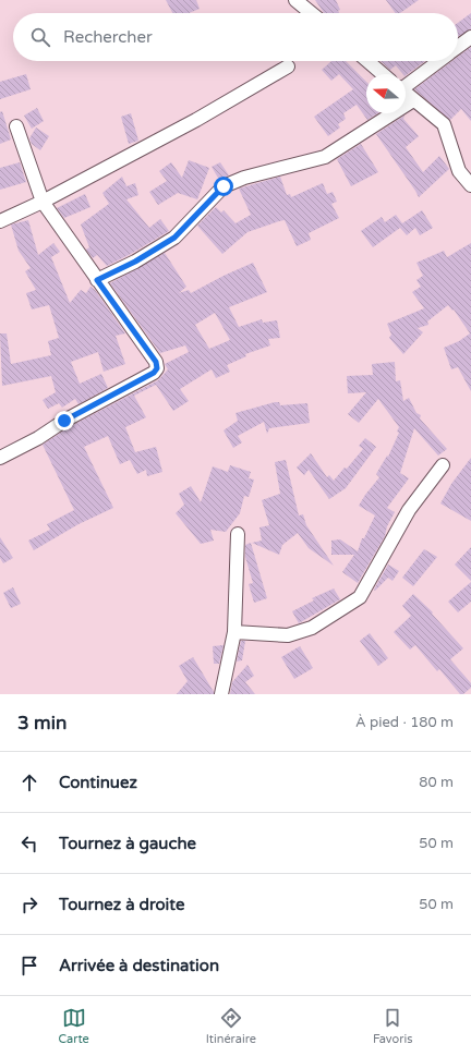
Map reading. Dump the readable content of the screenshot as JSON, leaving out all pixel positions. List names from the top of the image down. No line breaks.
{"north":"left","page":{"search":"Rechercher","heading":["3 min","À pied · 180 m"],"list":[["Continuez","80 m"],["Tournez à gauche","50 m"],["Tournez à droite","50 m"],"Arrivée à destination"],"nav":["Carte","Itinéraire","Favoris"]}}
